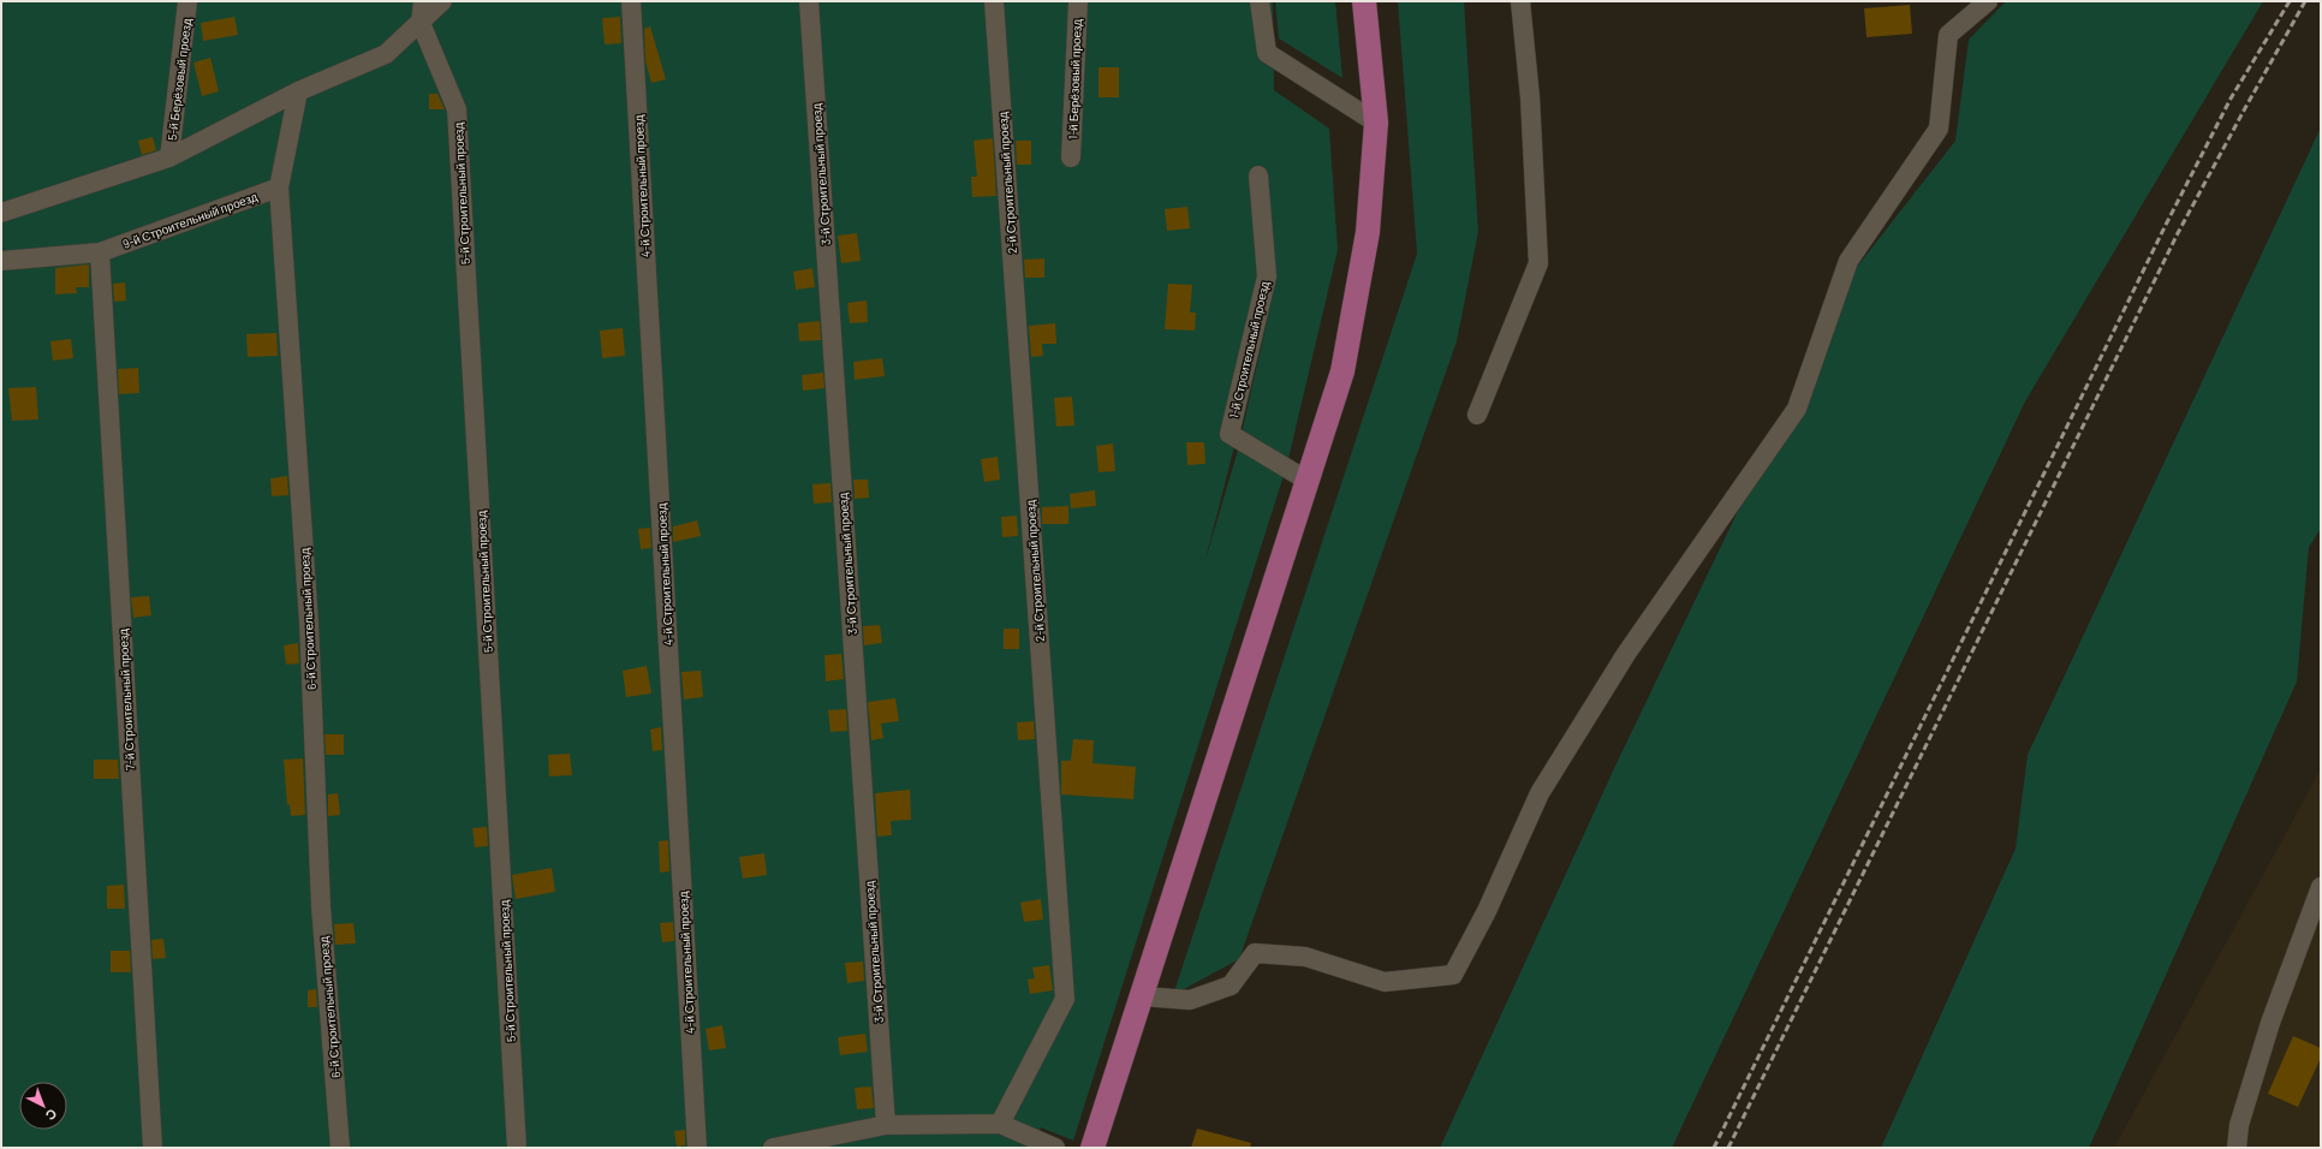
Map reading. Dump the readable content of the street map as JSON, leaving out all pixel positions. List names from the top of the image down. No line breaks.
{"streets":{"street":["5-й Берёзовый проезд","1-й Берёзовый проезд","3-й Строительный проезд","2-й Строительный проезд","4-й Строительный проезд","5-й Строительный проезд","9-й Строительный проезд","1-й Строительный проезд","6-й Строительный проезд","7-й Строительный проезд"]},"crossings":[["9-й Строительный проезд","6-й Строительный проезд"],["9-й Строительный проезд","7-й Строительный проезд"]],"north":"bottom right"}
